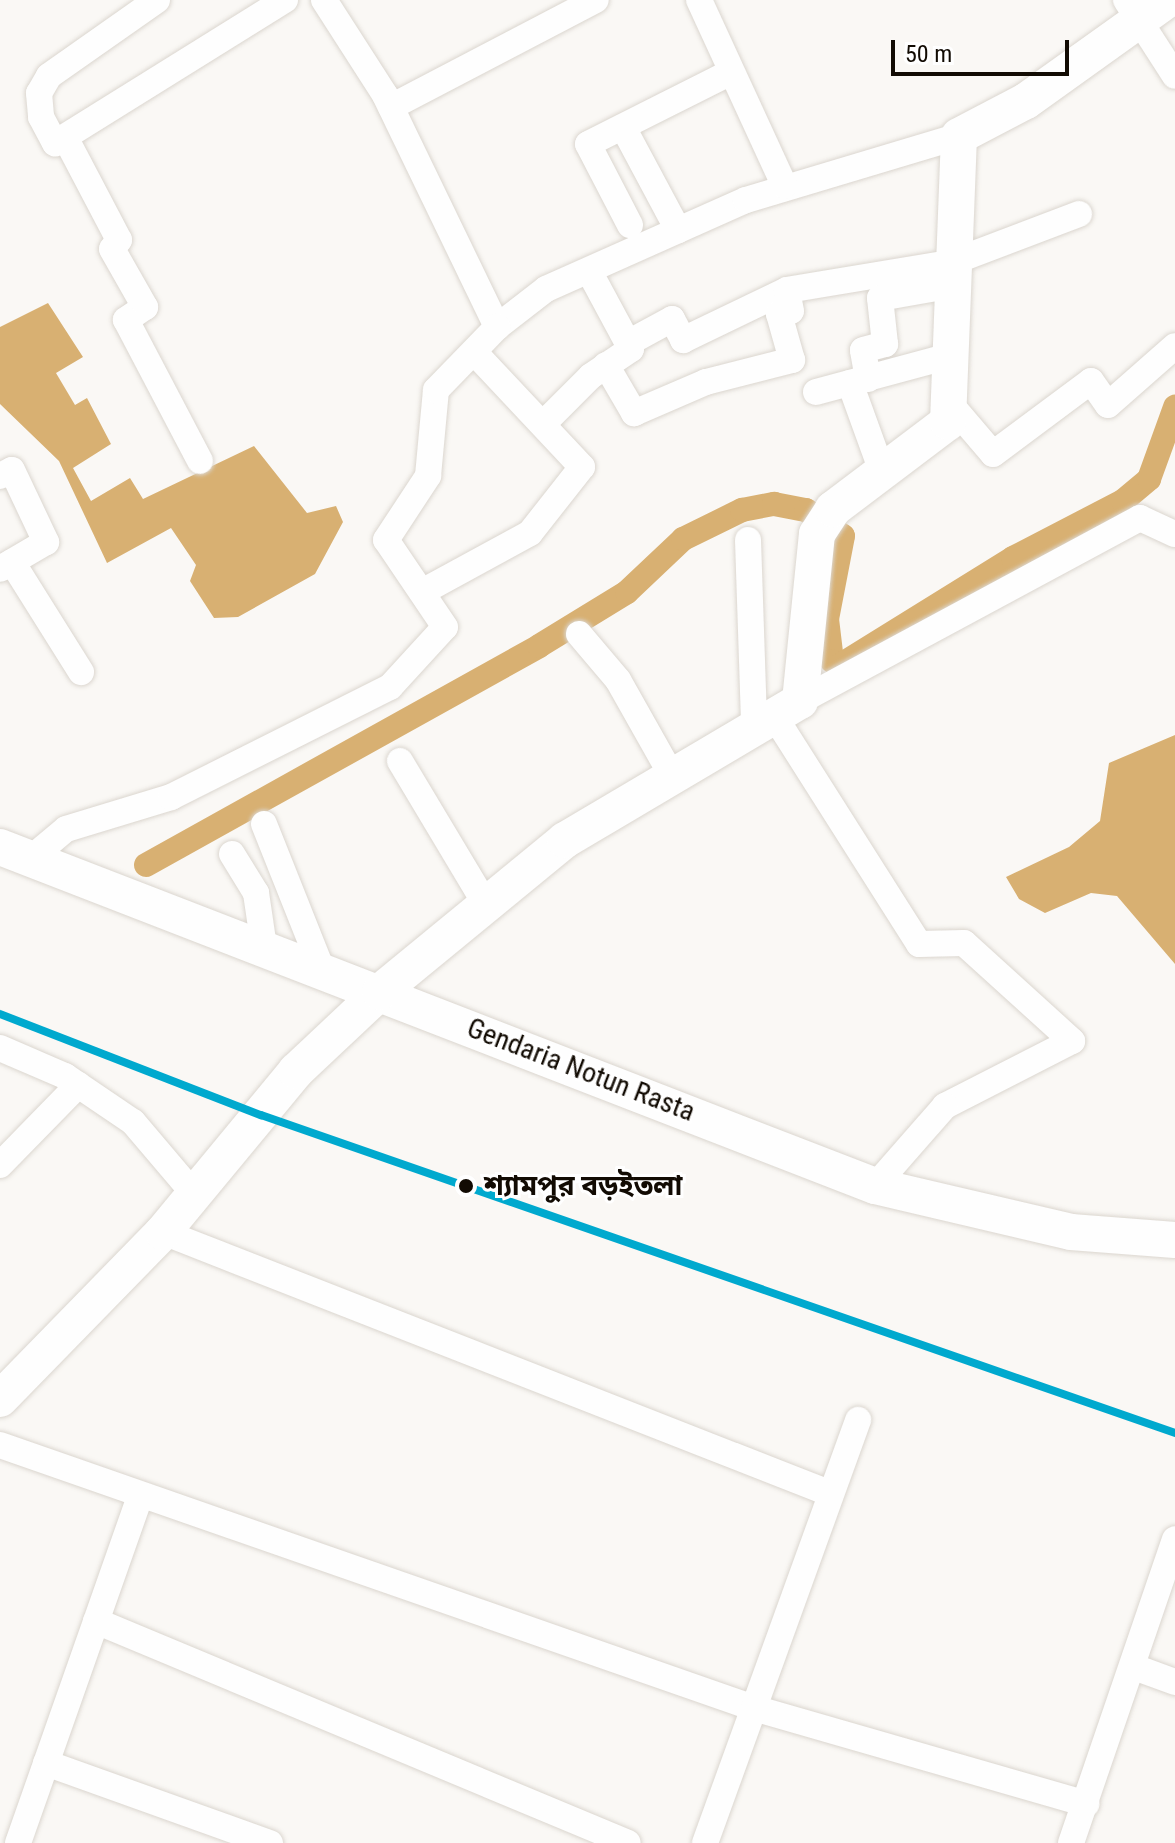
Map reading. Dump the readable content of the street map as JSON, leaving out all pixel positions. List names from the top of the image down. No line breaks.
{"streets":{"main road":["Gendaria Notun Rasta"]},"places":["শ্যামপুর বড়ইতলা"],"scale_bar":"50 m"}
